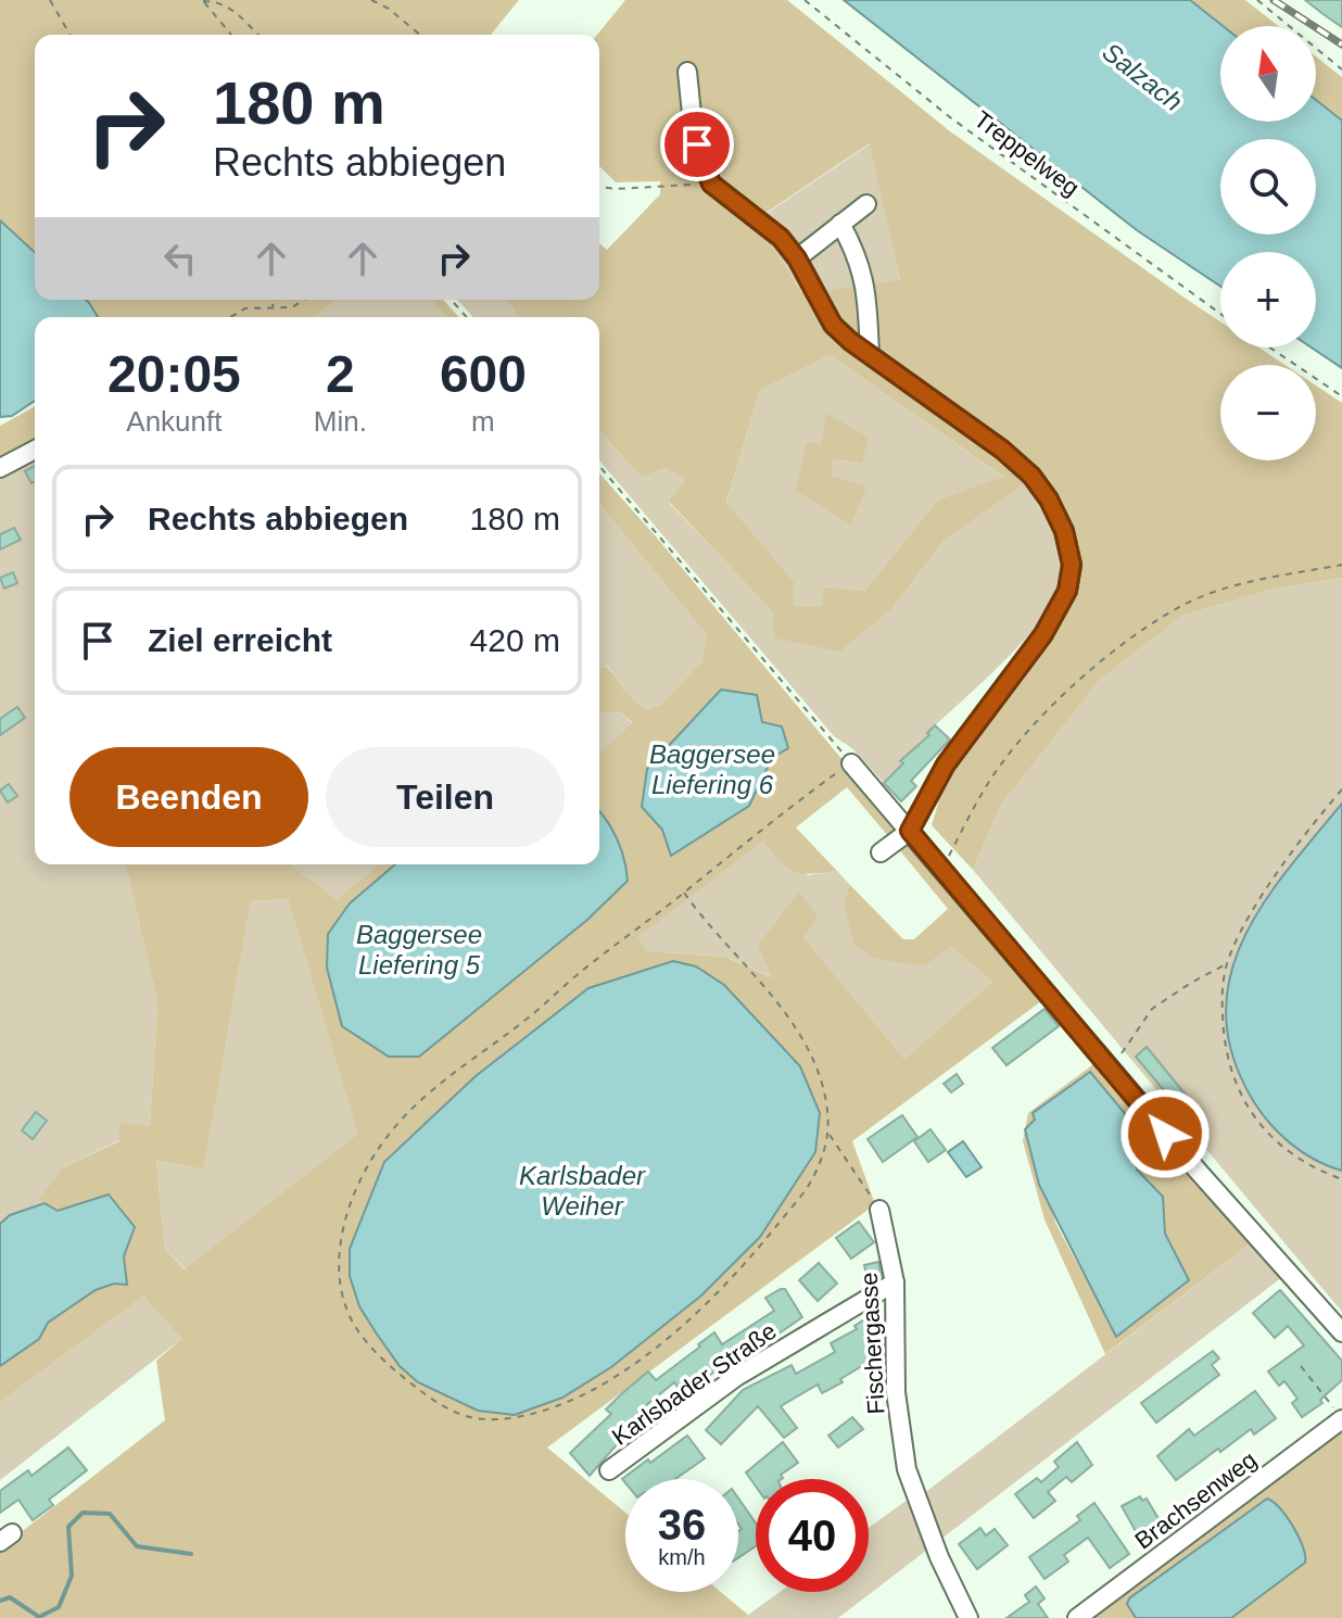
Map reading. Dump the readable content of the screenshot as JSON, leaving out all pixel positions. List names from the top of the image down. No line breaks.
{"streets":{"street":["Fischergasse","Karlsbader Straße","Brachsenweg"],"path":["Treppelweg"]},"crossings":[["Fischergasse","Karlsbader Straße"]],"water":["Salzach","Baggersee Liefering 6","Baggersee Liefering 5","Karlsbader Weiher"],"north":"top","page":{"map_buttons":["+","−"],"turn":["180 m","Rechts abbiegen"],"eta":["20:05","Ankunft","2","Min.","600","m"],"list":[{"name":"Rechts abbiegen","value":"180 m"},{"name":"Ziel erreicht","value":"420 m"}],"buttons":["Beenden","Teilen"],"speed":"36 km/h","limit":"40"}}
